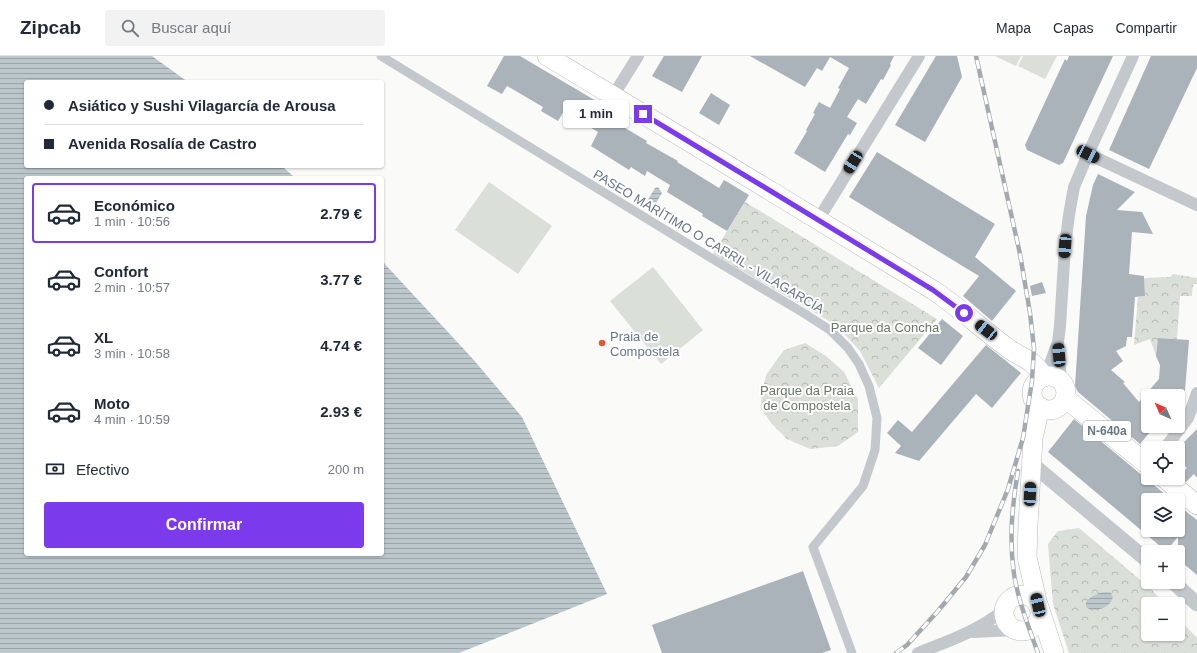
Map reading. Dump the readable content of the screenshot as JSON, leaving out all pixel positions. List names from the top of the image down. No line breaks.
{"streets":{"main road":["N-640a"],"street":["PASEO MARÍTIMO O CARRIL - VILAGARCÍA"]},"parks":["Parque da Concha","Parque da Praia de Compostela"],"places":["Praia de Compostela"],"north":"top left","page":{"header":"Zipcab","search":"Buscar aquí","nav":["Mapa","Capas","Compartir"],"banner":["Asiático y Sushi Vilagarcía de Arousa","Avenida Rosalía de Castro"],"bubble":"1 min","list":[{"name":"Económico","note":"1 min · 10:56","value":"2.79 €"},{"name":"Confort","note":"2 min · 10:57","value":"3.77 €"},{"name":"XL","note":"3 min · 10:58","value":"4.74 €"},{"name":"Moto","note":"4 min · 10:59","value":"2.93 €"}],"map_buttons":["+","−"],"pay":["Efectivo","200 m"],"buttons":"Confirmar"}}
